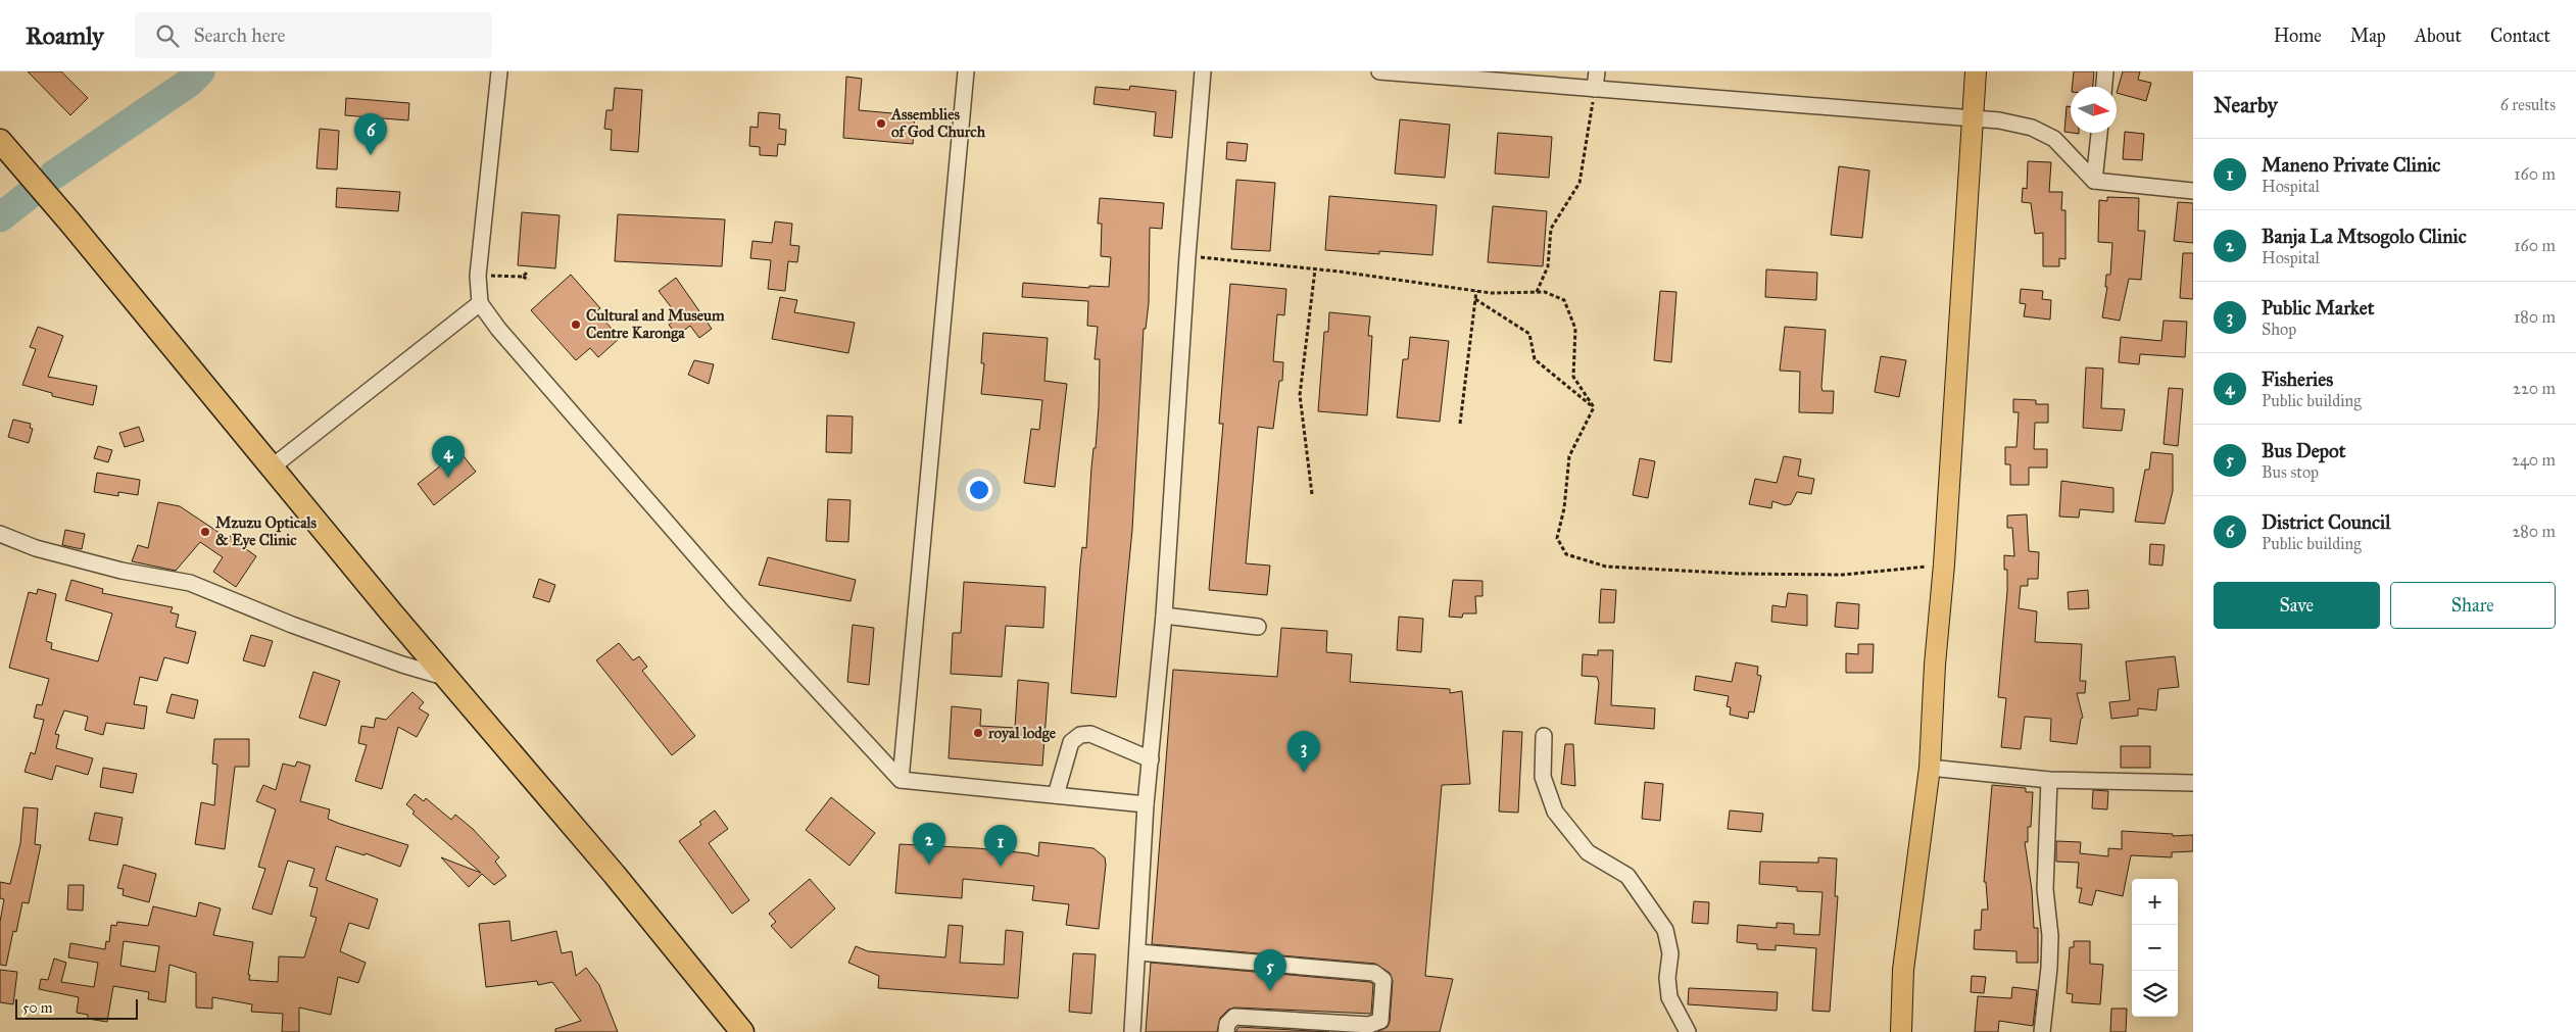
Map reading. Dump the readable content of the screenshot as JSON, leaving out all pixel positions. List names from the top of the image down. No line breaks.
{"places":["Assemblies of God Church","Cultural and Museum Centre Karonga","Mzuzu Opticals & Eye Clinic","royal lodge"],"scale_bar":"50 m","north":"right","page":{"header":"Roamly","search":"Search here","nav":["Home","Map","About","Contact"],"heading":["Nearby","6 results"],"pins":["6","4","3","2","1","5"],"list":[{"mark":"1","name":"Maneno Private Clinic","note":"Hospital","value":"160 m"},{"mark":"2","name":"Banja La Mtsogolo Clinic","note":"Hospital","value":"160 m"},{"mark":"3","name":"Public Market","note":"Shop","value":"180 m"},{"mark":"4","name":"Fisheries","note":"Public building","value":"220 m"},{"mark":"5","name":"Bus Depot","note":"Bus stop","value":"240 m"},{"mark":"6","name":"District Council","note":"Public building","value":"280 m"}],"buttons":["Save","Share"],"map_buttons":["+","−"],"scale":"50 m"}}
